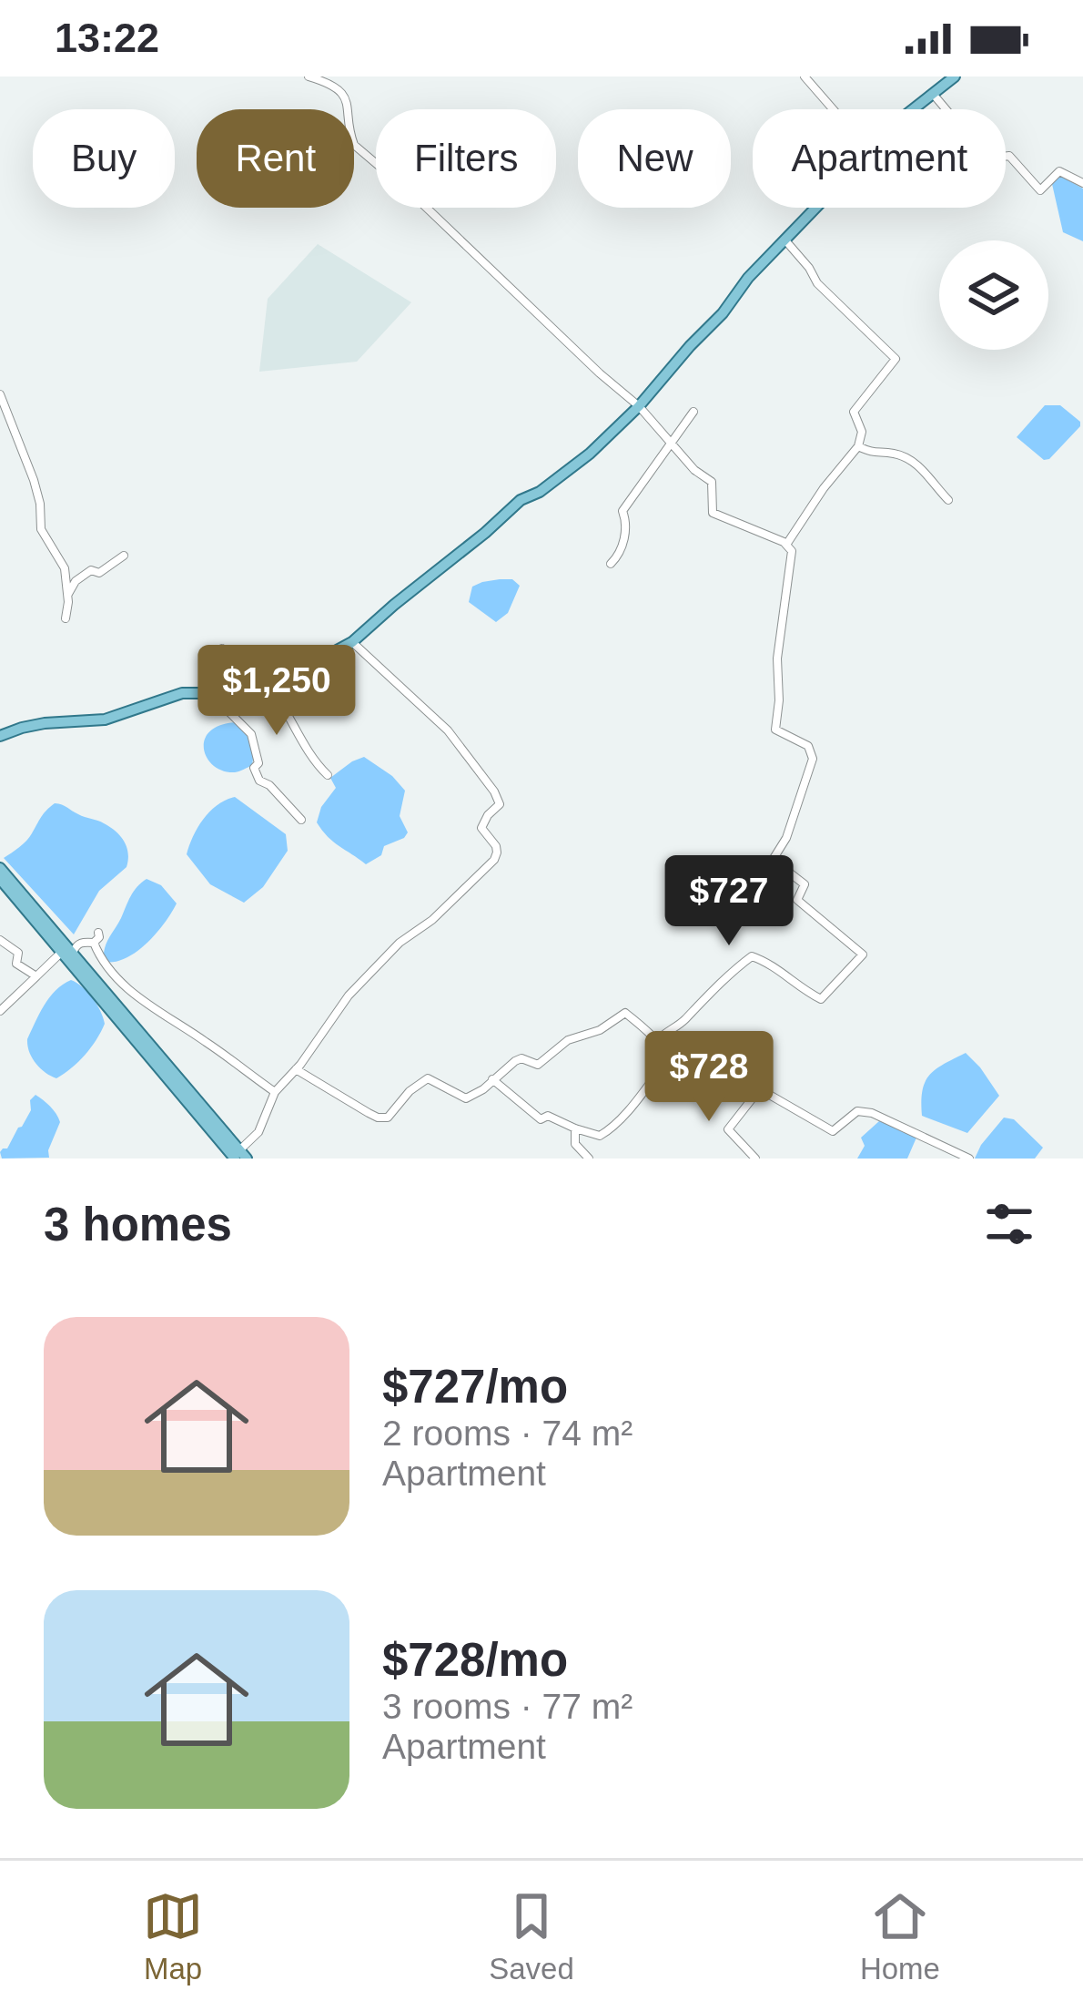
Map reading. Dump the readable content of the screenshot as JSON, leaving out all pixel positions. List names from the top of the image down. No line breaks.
{"page":{"status":"13:22","chip":["Buy","Rent","Filters","New","Apartment"],"price":["$1,250","$727","$728"],"heading":"3 homes","list":[{"name":"$727/mo","note":"2 rooms · 74 m² · Apartment"},{"name":"$728/mo","note":"3 rooms · 77 m² · Apartment"}],"tabs":["Map","Saved","Home"]}}
